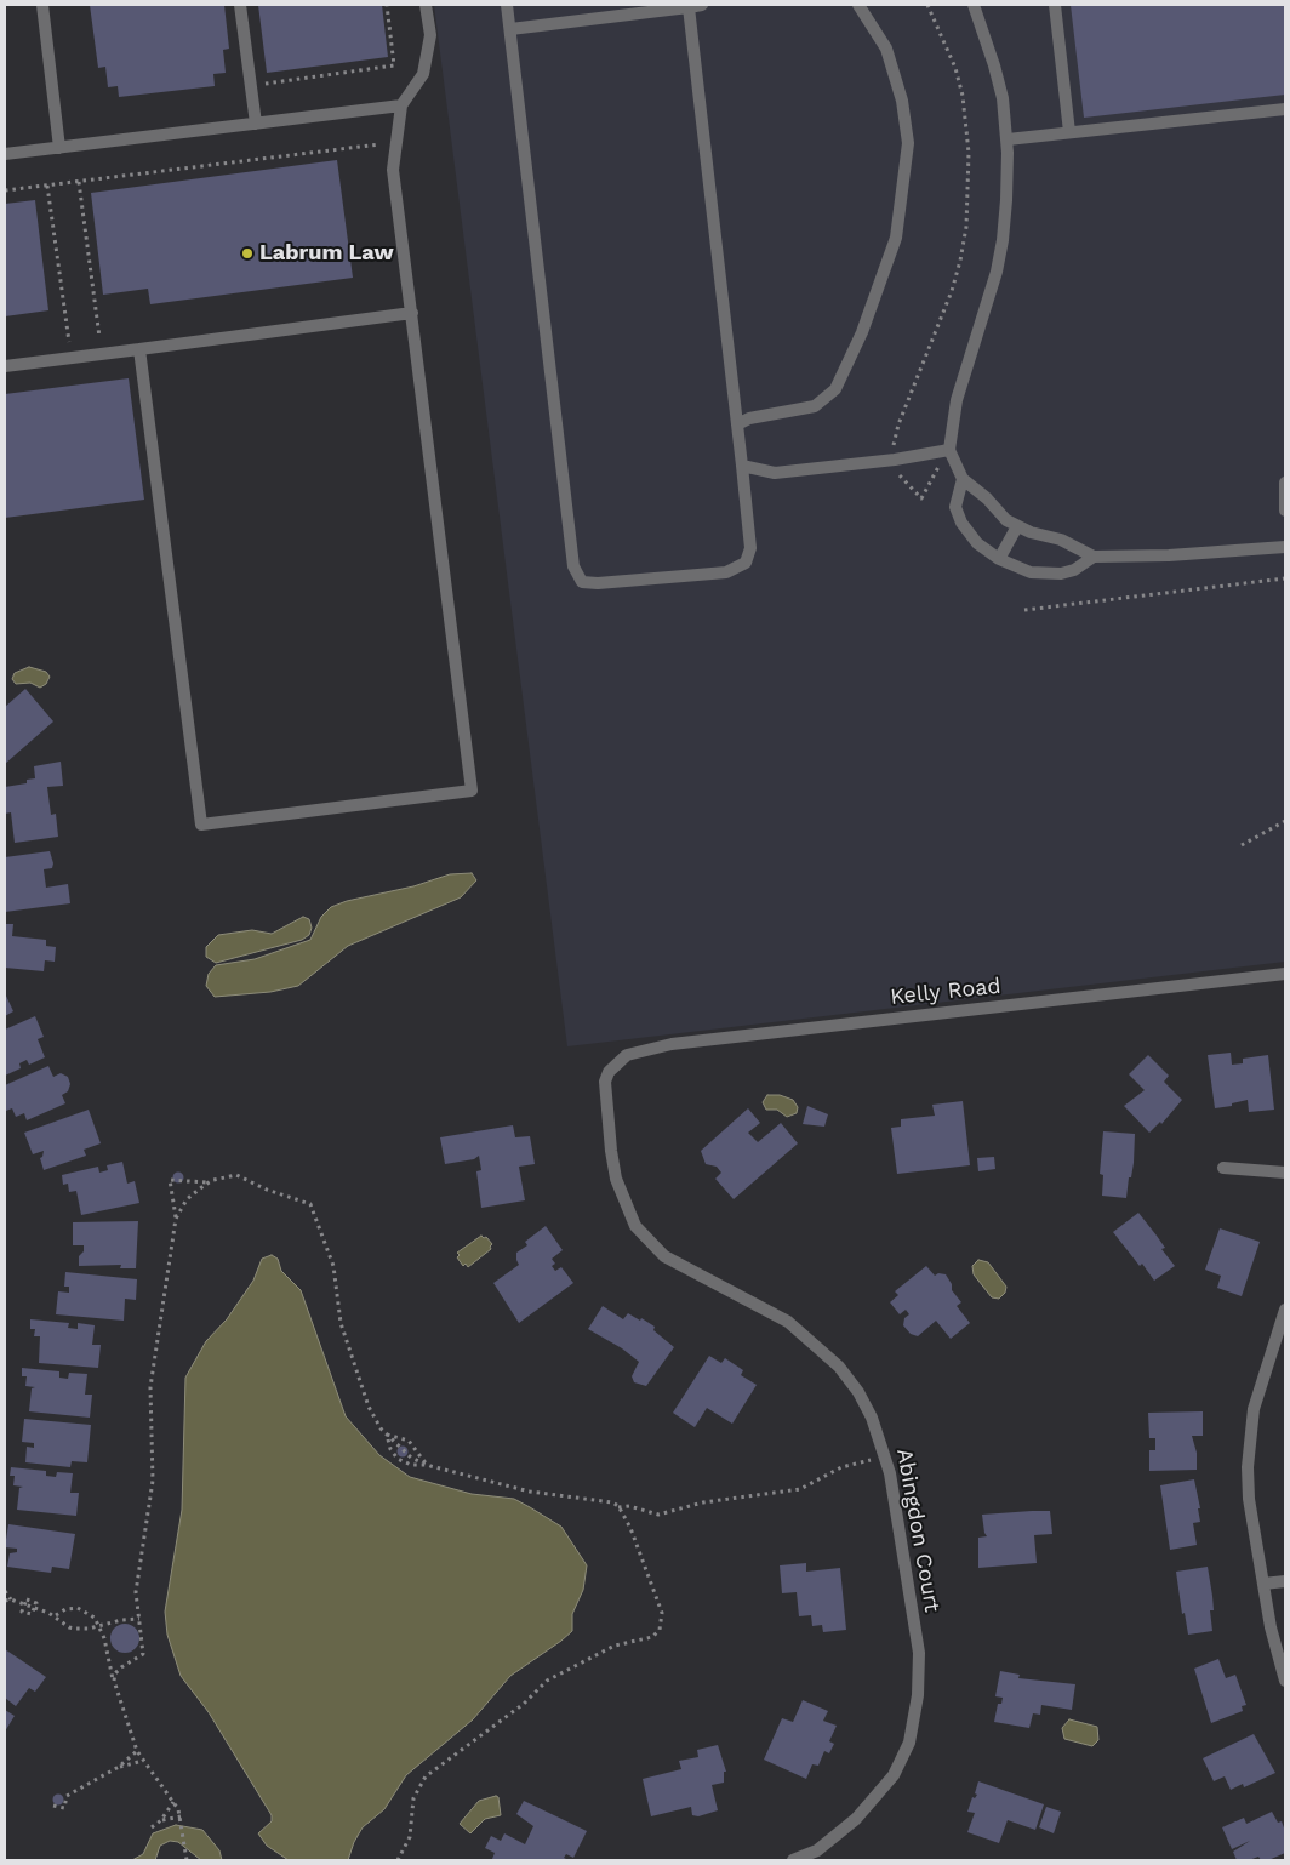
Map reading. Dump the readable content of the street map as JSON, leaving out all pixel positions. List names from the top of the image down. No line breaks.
{"streets":{"street":["Kelly Road","Abingdon Court"]},"crossings":[["Kelly Road","Abingdon Court"]],"places":["Labrum Law"]}
